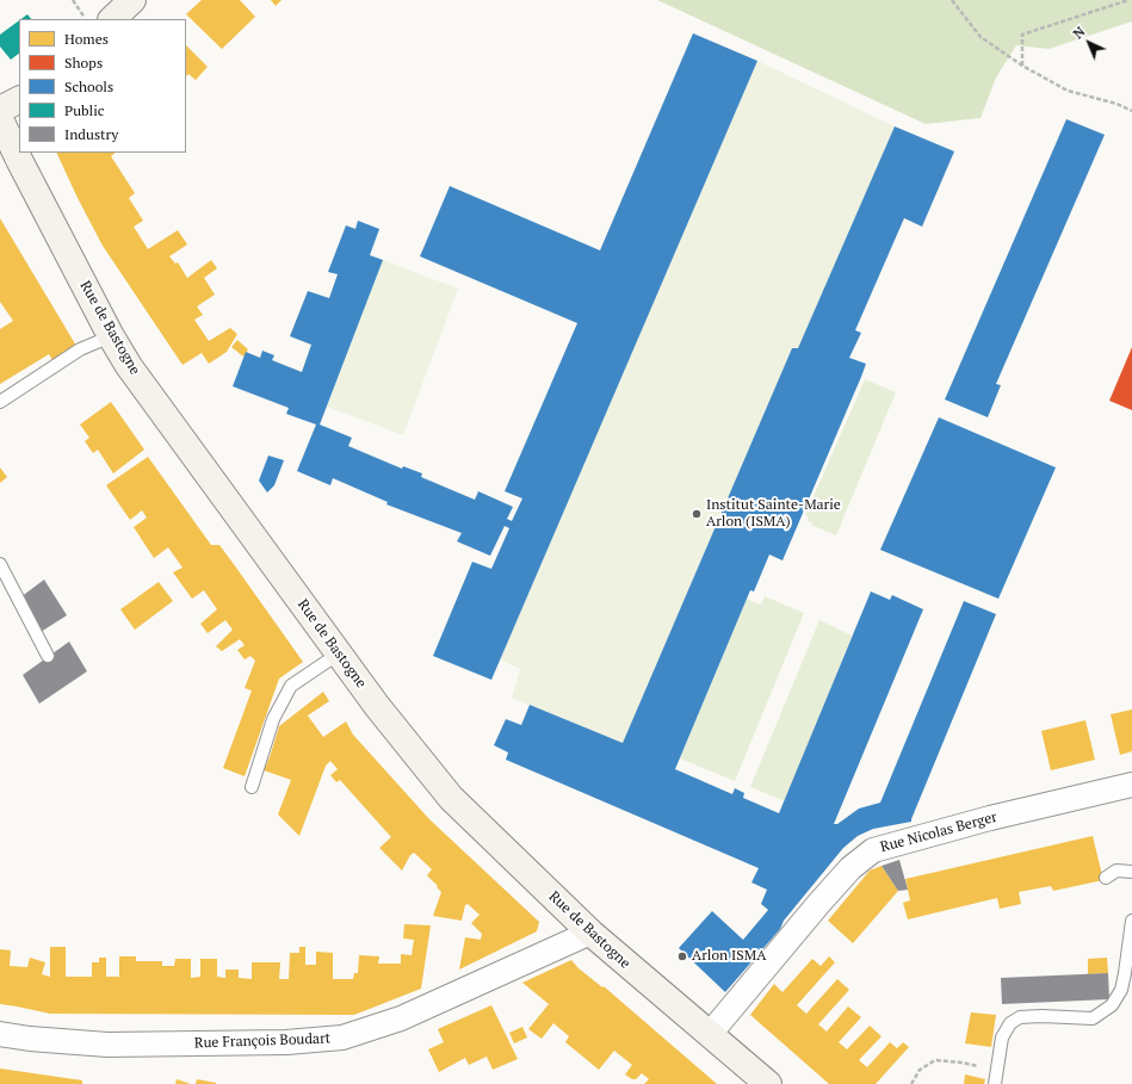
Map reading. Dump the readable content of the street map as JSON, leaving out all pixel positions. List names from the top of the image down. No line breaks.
{"streets":{"main road":["Rue de Bastogne"],"street":["Rue Nicolas Berger","Rue François Boudart"]},"crossings":[["Rue de Bastogne","Rue Nicolas Berger"],["Rue de Bastogne","Rue François Boudart"]],"places":["Institut Sainte-Marie Arlon (ISMA)","Arlon ISMA"],"legend":["Homes","Shops","Schools","Public","Industry"],"north":"top left"}
